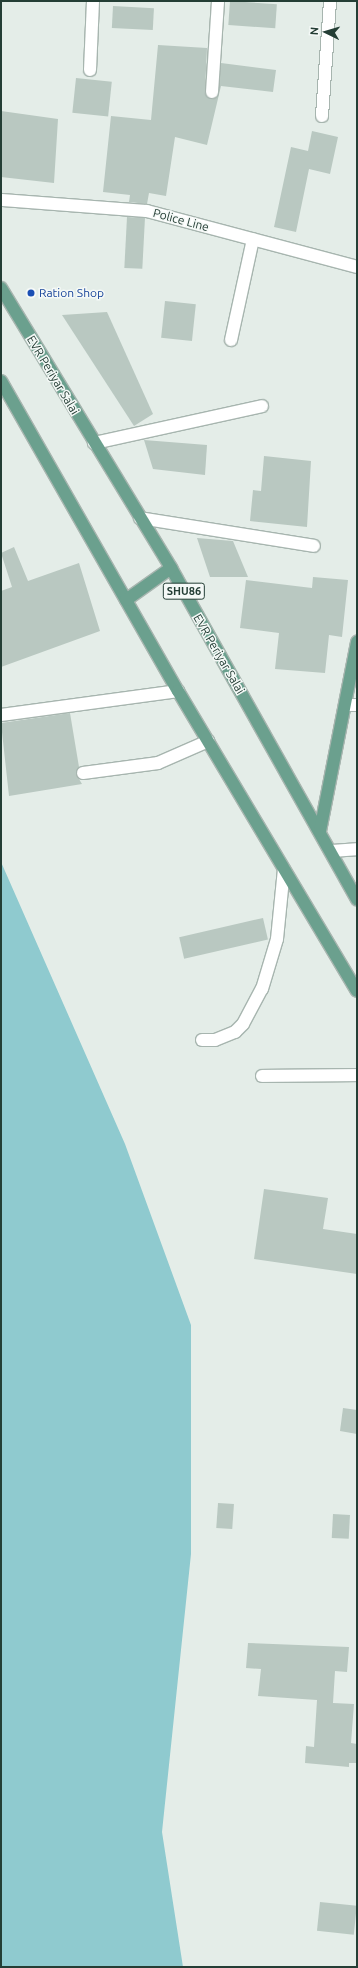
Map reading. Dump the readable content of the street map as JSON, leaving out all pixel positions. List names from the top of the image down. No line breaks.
{"streets":{"main road":["EVR Periyar Salai","SHU86"],"street":["Police Line"]},"places":["Ration Shop"],"north":"left"}
